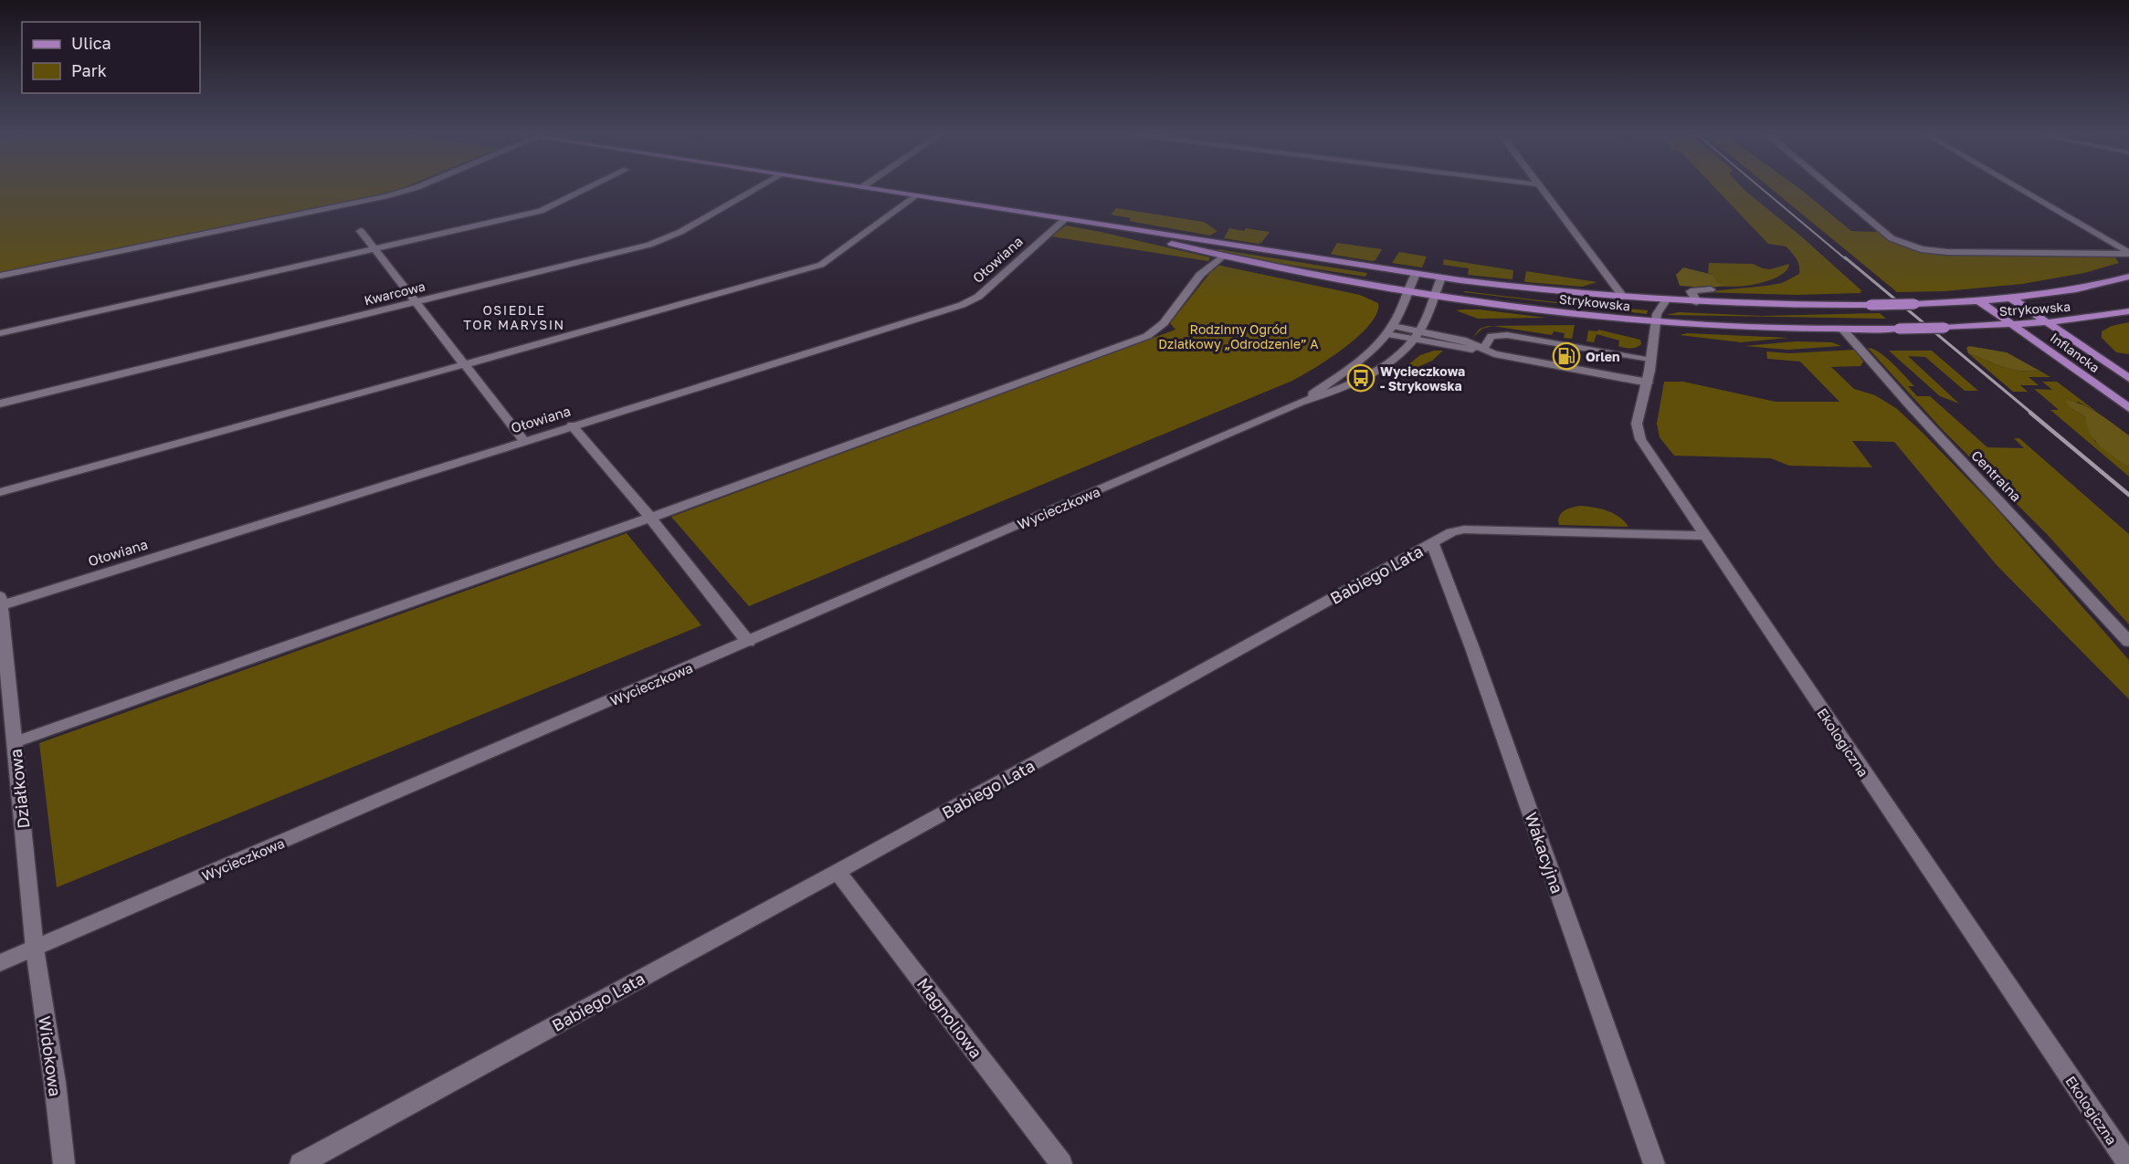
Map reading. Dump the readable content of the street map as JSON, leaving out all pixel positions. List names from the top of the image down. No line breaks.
{"streets":{"main road":["Strykowska","Inflancka"],"street":["Ołowiana","Kwarcowa","Centralna","Wycieczkowa","Babiego Lata","Ekologiczna","Działkowa","Wakacyjna","Magnoliowa","Widokowa"]},"crossings":[["Ołowiana","Strykowska"],["Ołowiana","Działkowa"],["Strykowska","Inflancka"],["Strykowska","Centralna"],["Strykowska","Wycieczkowa"],["Strykowska","Ekologiczna"],["Wycieczkowa","Działkowa"],["Wycieczkowa","Widokowa"],["Babiego Lata","Ekologiczna"],["Babiego Lata","Wakacyjna"],["Babiego Lata","Magnoliowa"],["Działkowa","Widokowa"]],"districts":["OSIEDLE TOR MARYSIN"],"parks":["Rodzinny Ogród Działkowy „Odrodzenie” A"],"places":{"fuel station":["Orlen"],"bus stop":["Wycieczkowa - Strykowska"]},"legend":["Ulica","Park"]}
